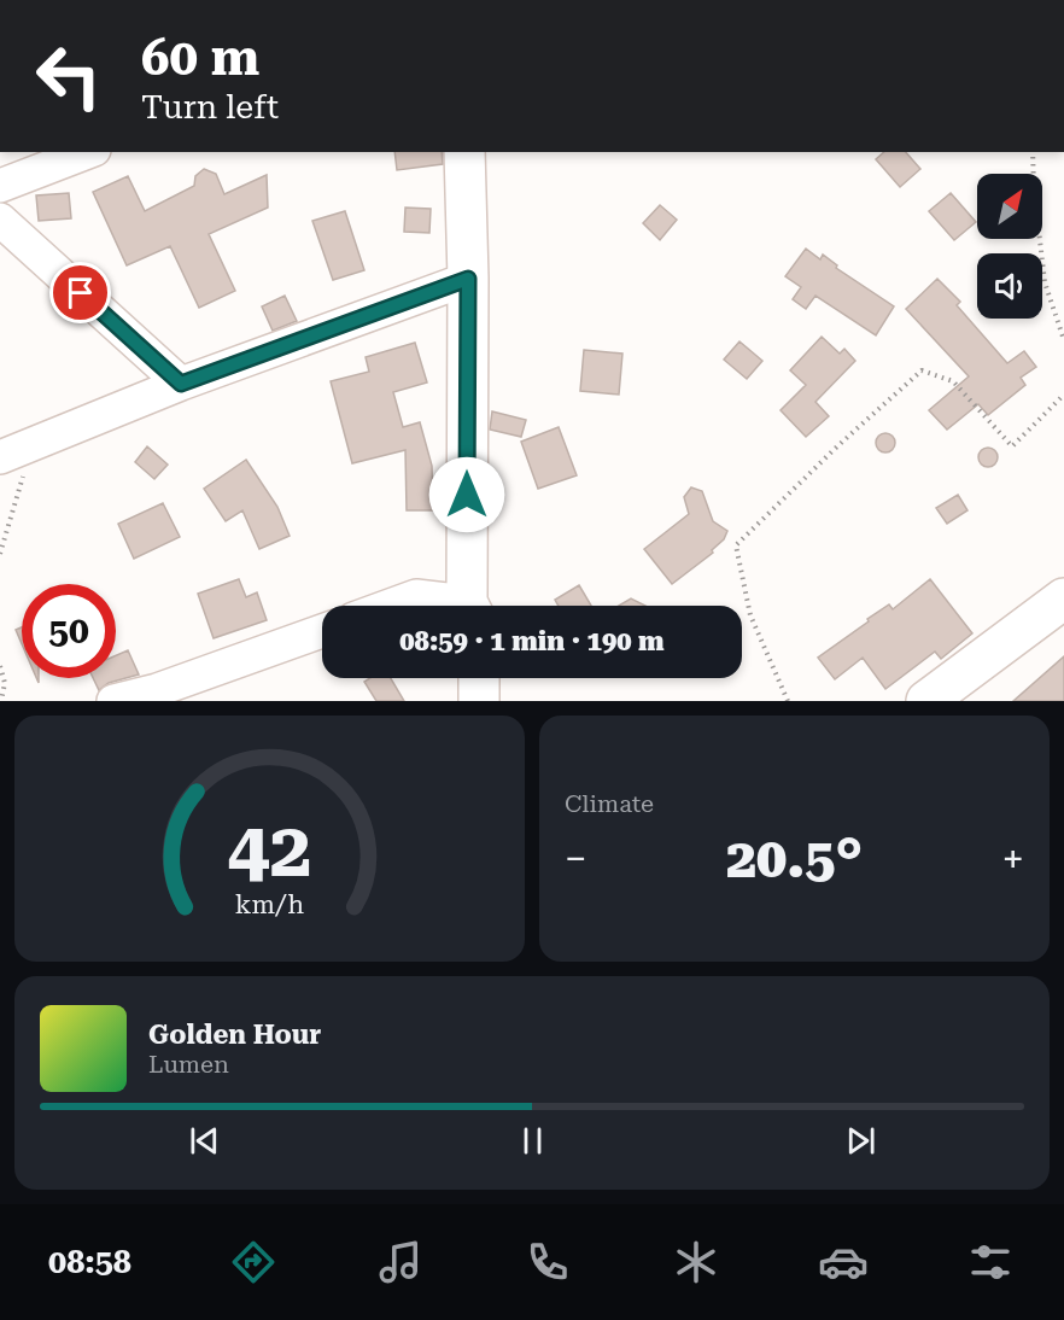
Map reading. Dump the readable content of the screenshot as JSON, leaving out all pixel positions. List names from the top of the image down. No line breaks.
{"north":"top right","page":{"turn":["60 m","Turn left"],"limit":"50","trip":"08:59 · 1 min · 190 m","tile":"Climate","heat":["−","20.5°","+"],"song":["Golden Hour","Lumen"],"tabs":"08:58","gauge":["42","km/h"]}}
